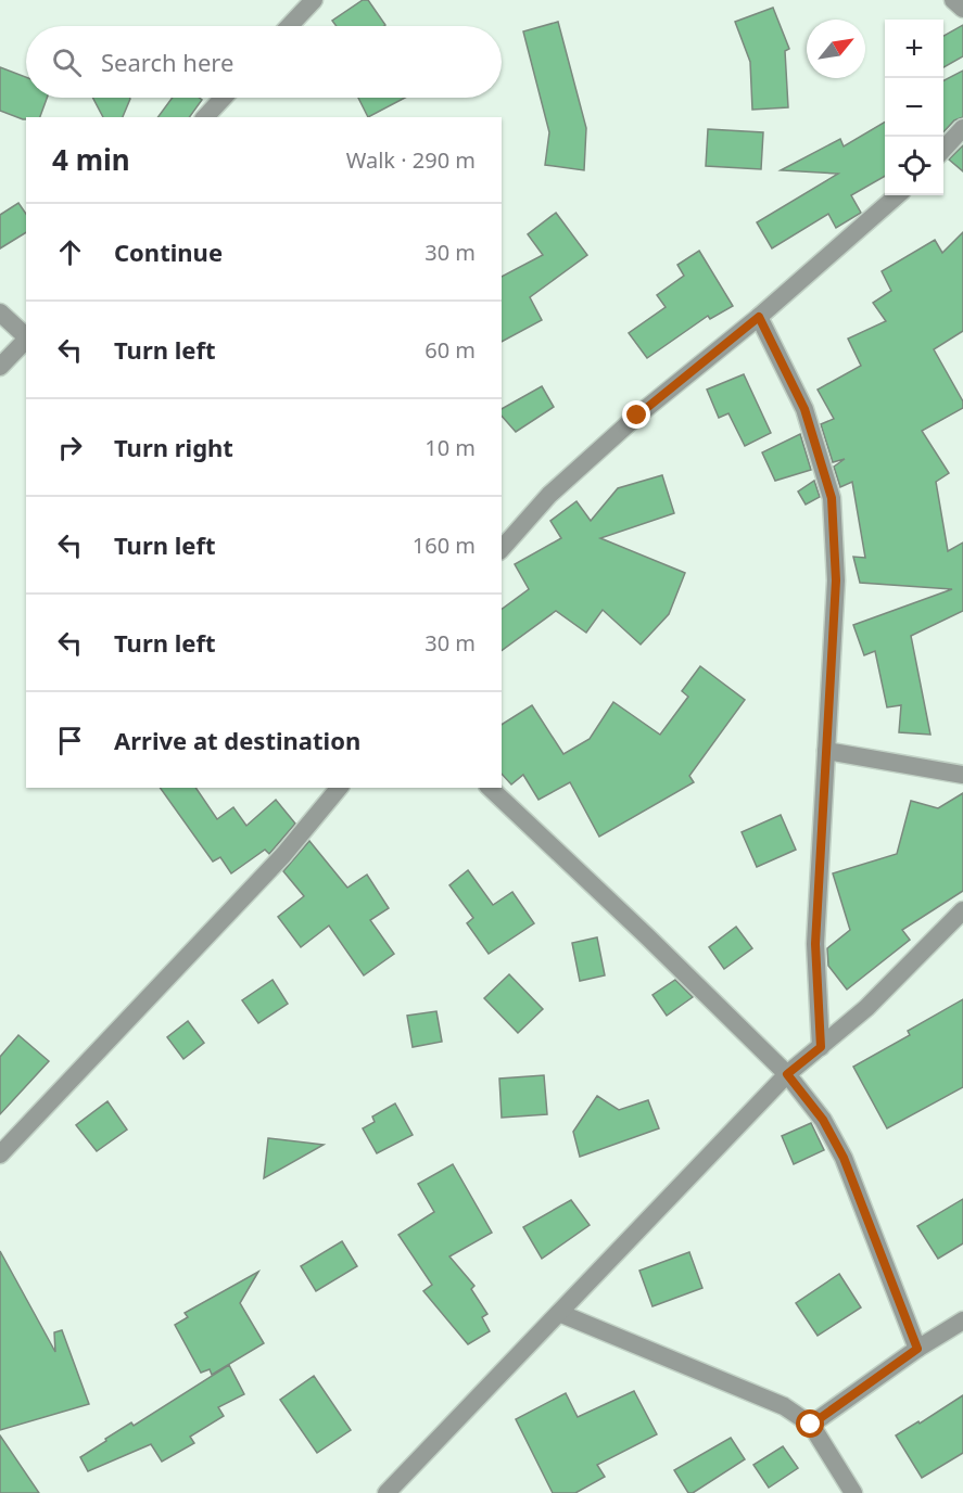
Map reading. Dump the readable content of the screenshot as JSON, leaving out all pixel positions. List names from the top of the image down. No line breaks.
{"north":"top right","page":{"map_buttons":["+","−"],"search":"Search here","heading":["4 min","Walk · 290 m"],"list":[["Continue","30 m"],["Turn left","60 m"],["Turn right","10 m"],["Turn left","160 m"],["Turn left","30 m"],"Arrive at destination"]}}
